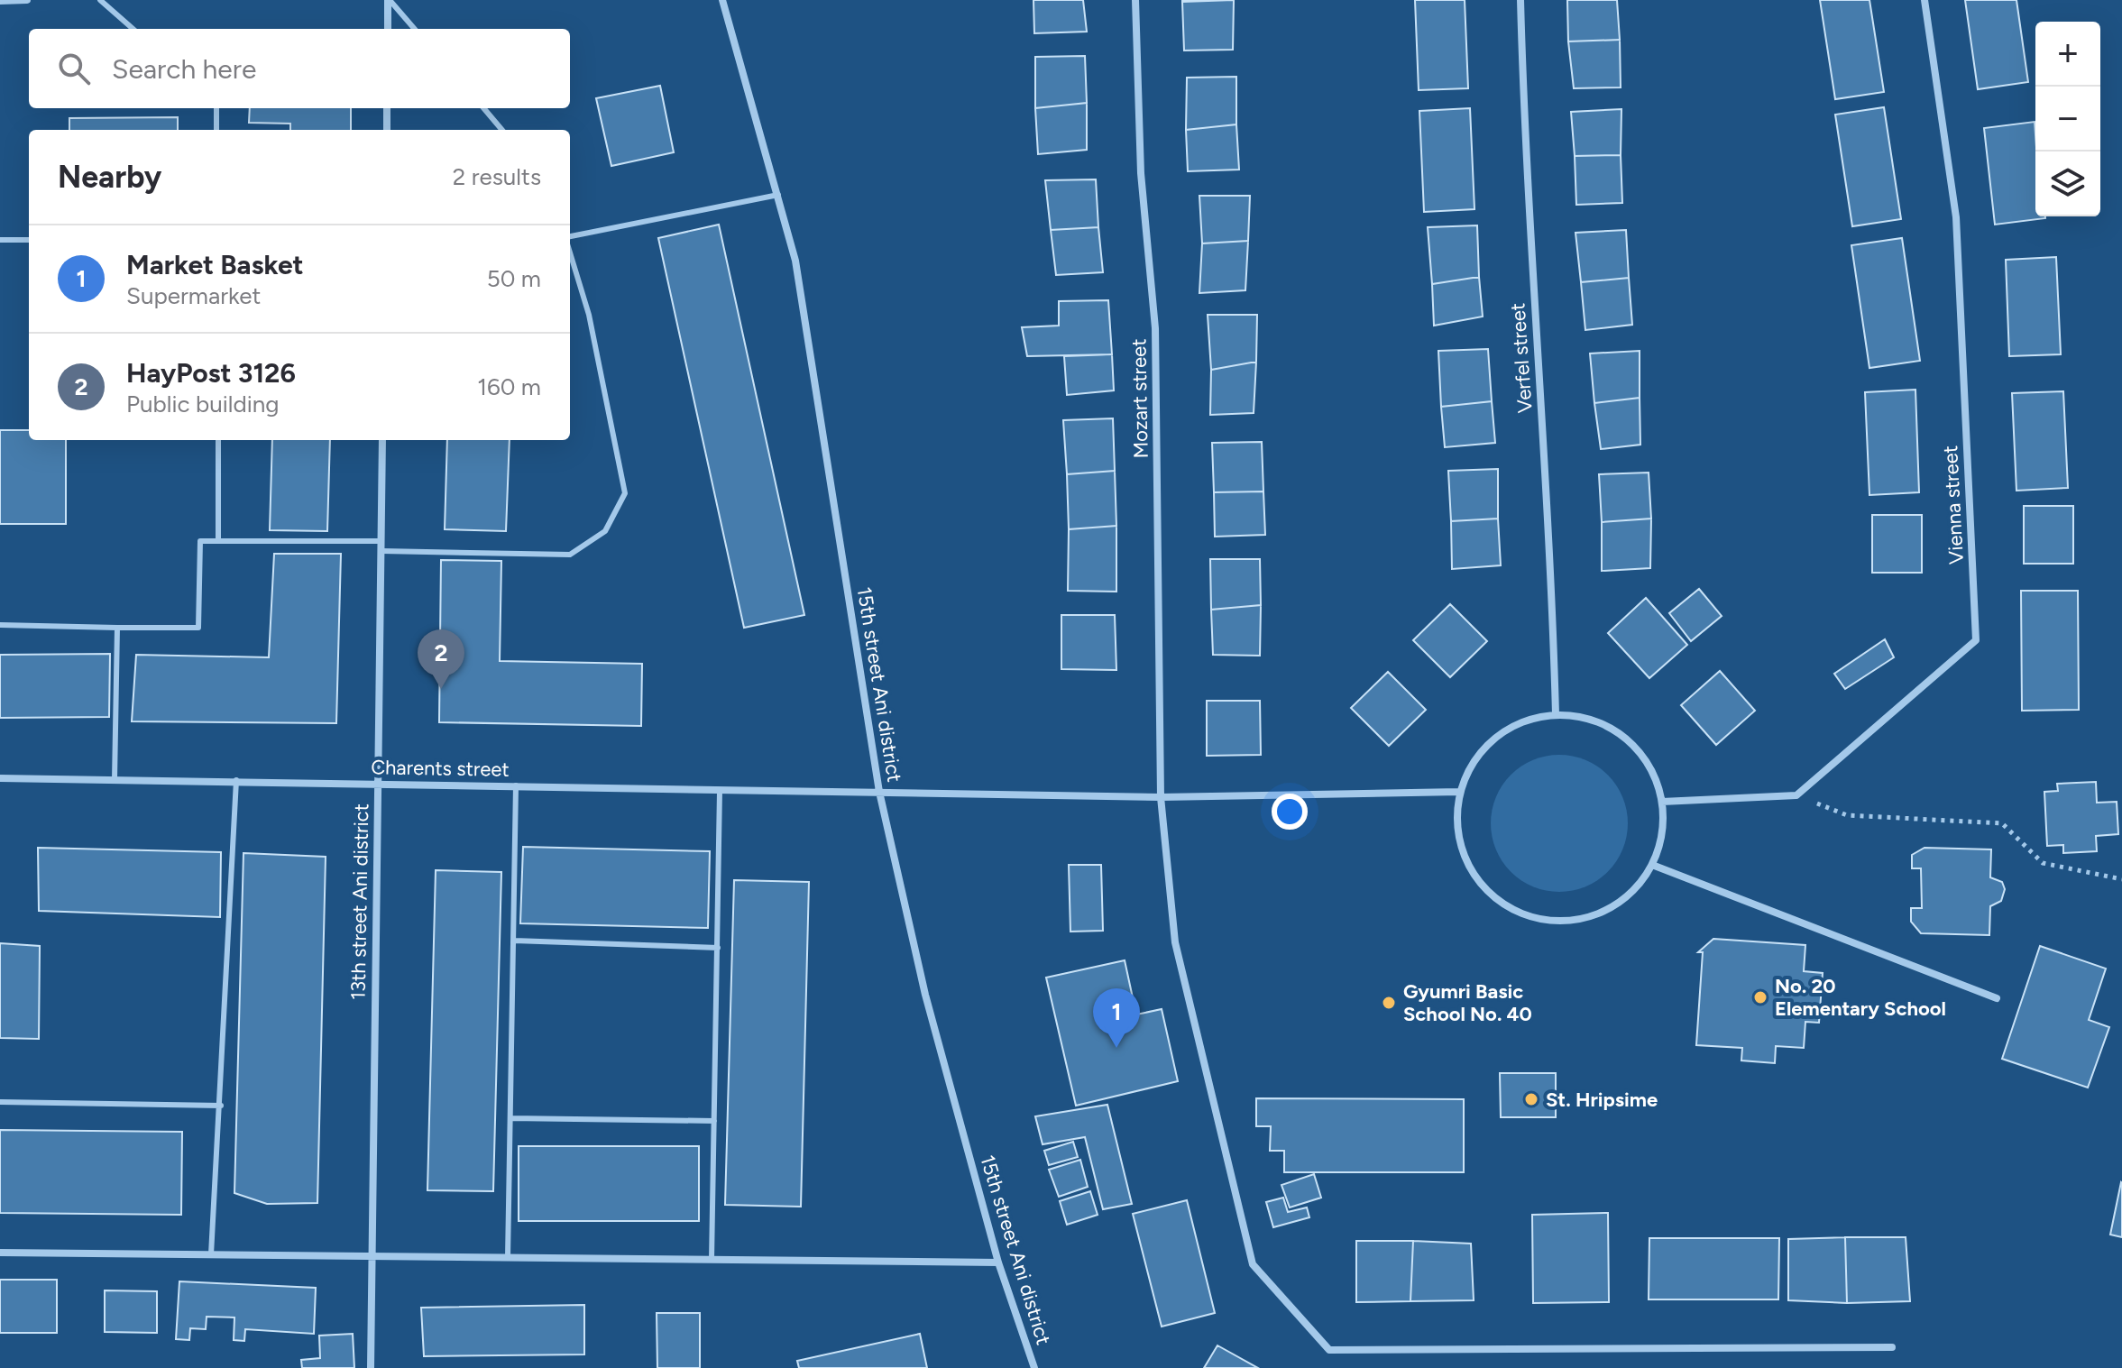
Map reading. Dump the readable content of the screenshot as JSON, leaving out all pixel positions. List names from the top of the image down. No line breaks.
{"streets":{"street":["Verfel street","Mozart street","Vienna street","15th street Ani district","Charents street","13th street Ani district"]},"crossings":[["Verfel street","Charents street"],["Mozart street","Charents street"],["15th street Ani district","Charents street"],["Charents street","13th street Ani district"]],"places":["No. 20 Elementary School","Gyumri Basic School No. 40","St. Hripsime"],"page":{"map_buttons":["+","−"],"search":"Search here","heading":["Nearby","2 results"],"list":[{"mark":"1","name":"Market Basket","note":"Supermarket","value":"50 m"},{"mark":"2","name":"HayPost 3126","note":"Public building","value":"160 m"}],"pins":["2","1"]}}
